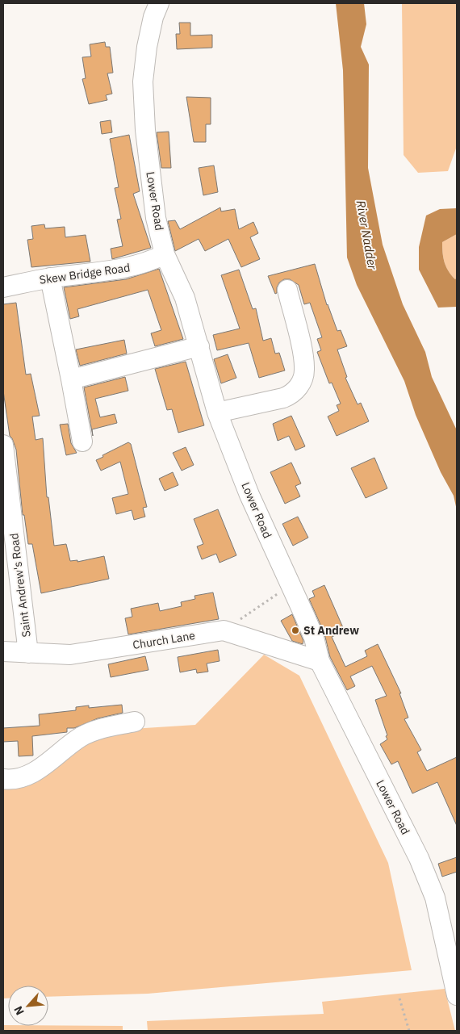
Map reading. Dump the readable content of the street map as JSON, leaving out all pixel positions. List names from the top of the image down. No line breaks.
{"streets":{"street":["Lower Road","Skew Bridge Road","Saint Andrew's Road","Church Lane"]},"crossings":[["Lower Road","Skew Bridge Road"],["Lower Road","Church Lane"],["Saint Andrew's Road","Church Lane"]],"water":["River Nadder"],"places":["St Andrew"],"north":"bottom left"}
